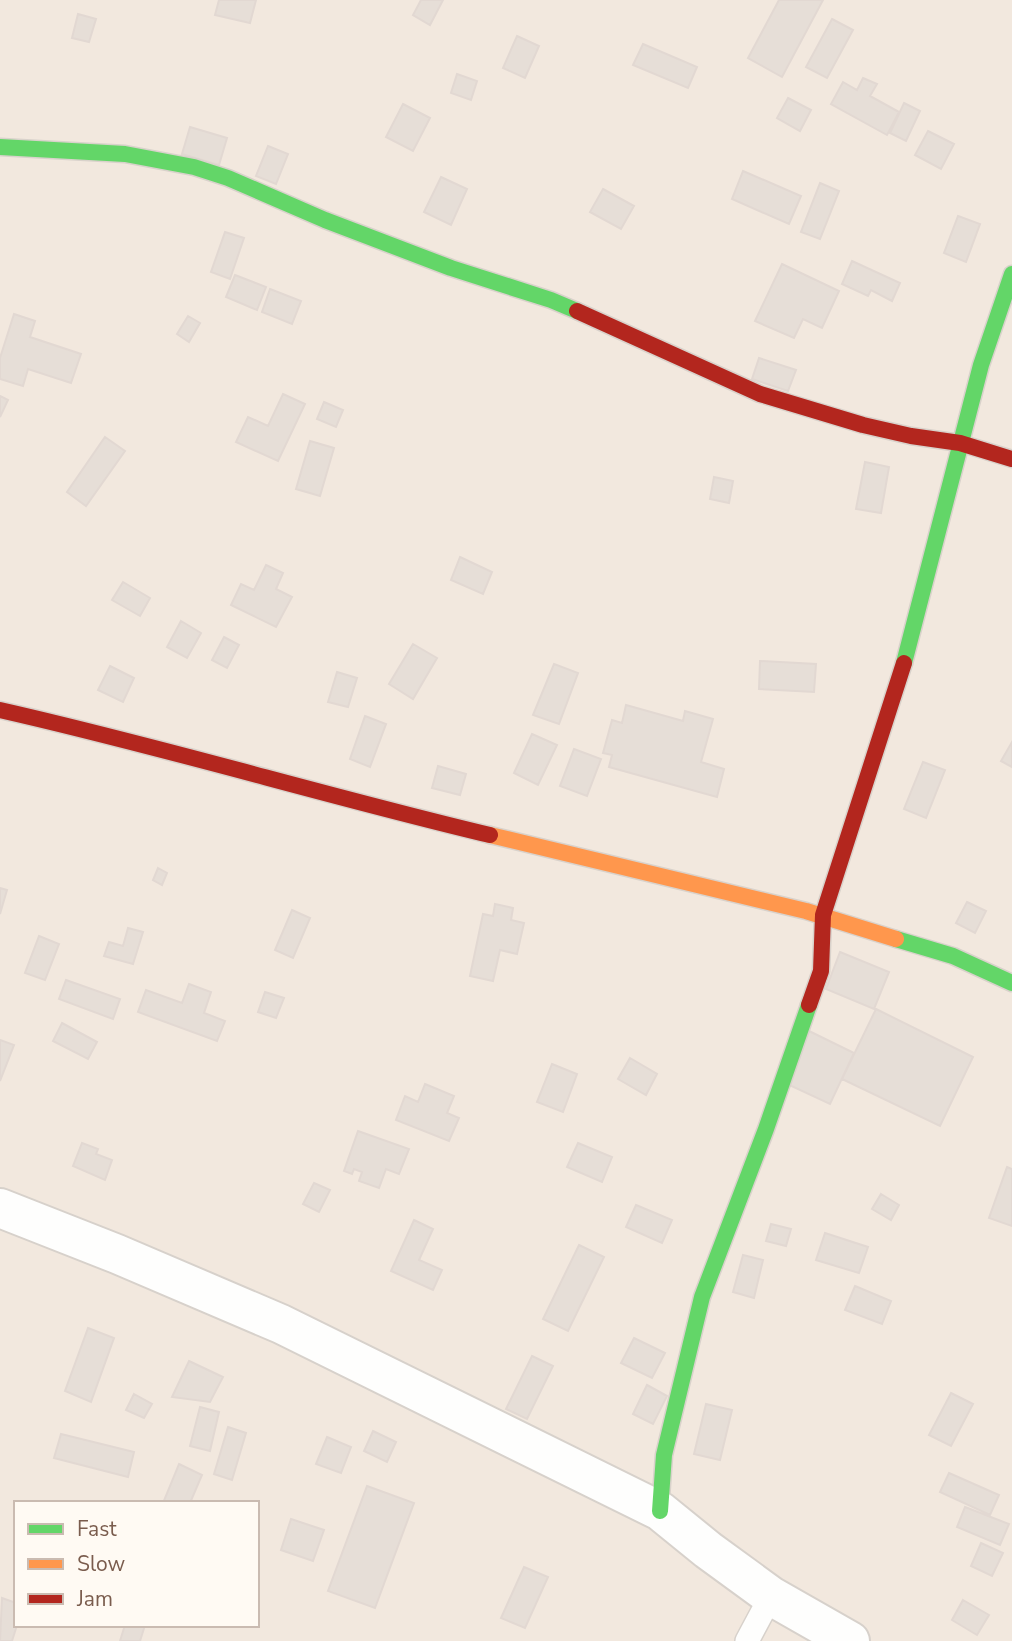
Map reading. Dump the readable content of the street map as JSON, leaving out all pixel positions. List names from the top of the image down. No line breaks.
{"legend":["Fast","Slow","Jam"]}
